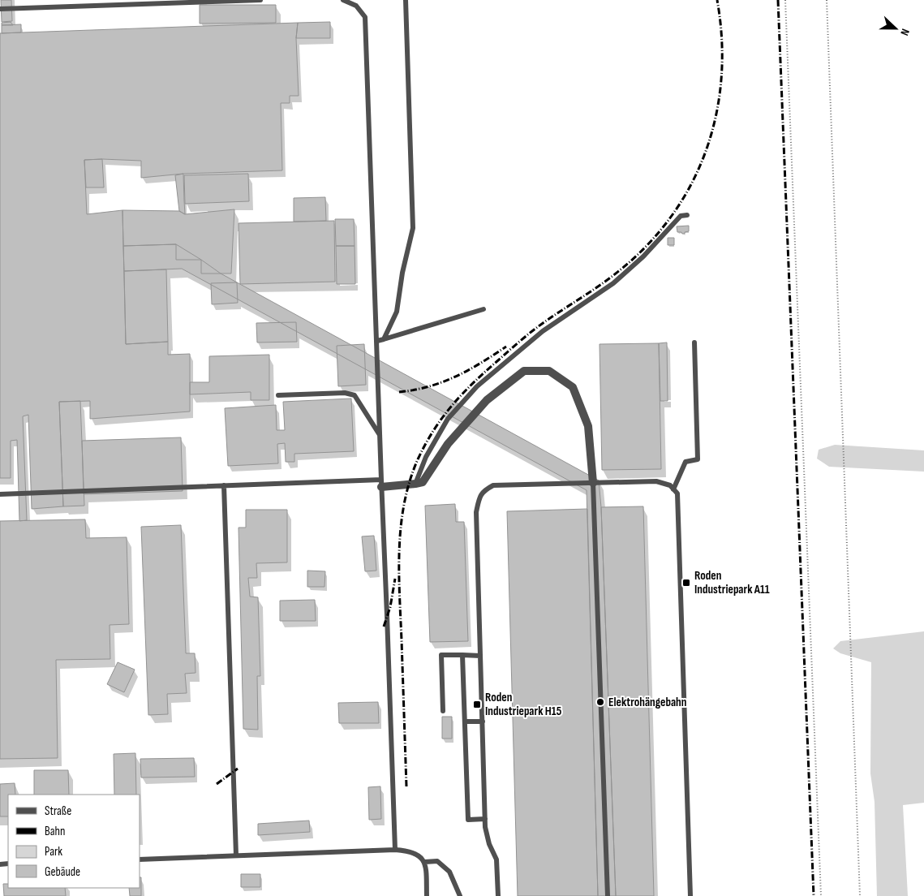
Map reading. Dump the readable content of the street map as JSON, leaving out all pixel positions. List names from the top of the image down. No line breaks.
{"places":{"transit":["Roden Industriepark A11","Roden Industriepark H15"],"other":["Elektrohängebahn"]},"legend":["Straße","Bahn","Park","Gebäude"],"north":"right"}
